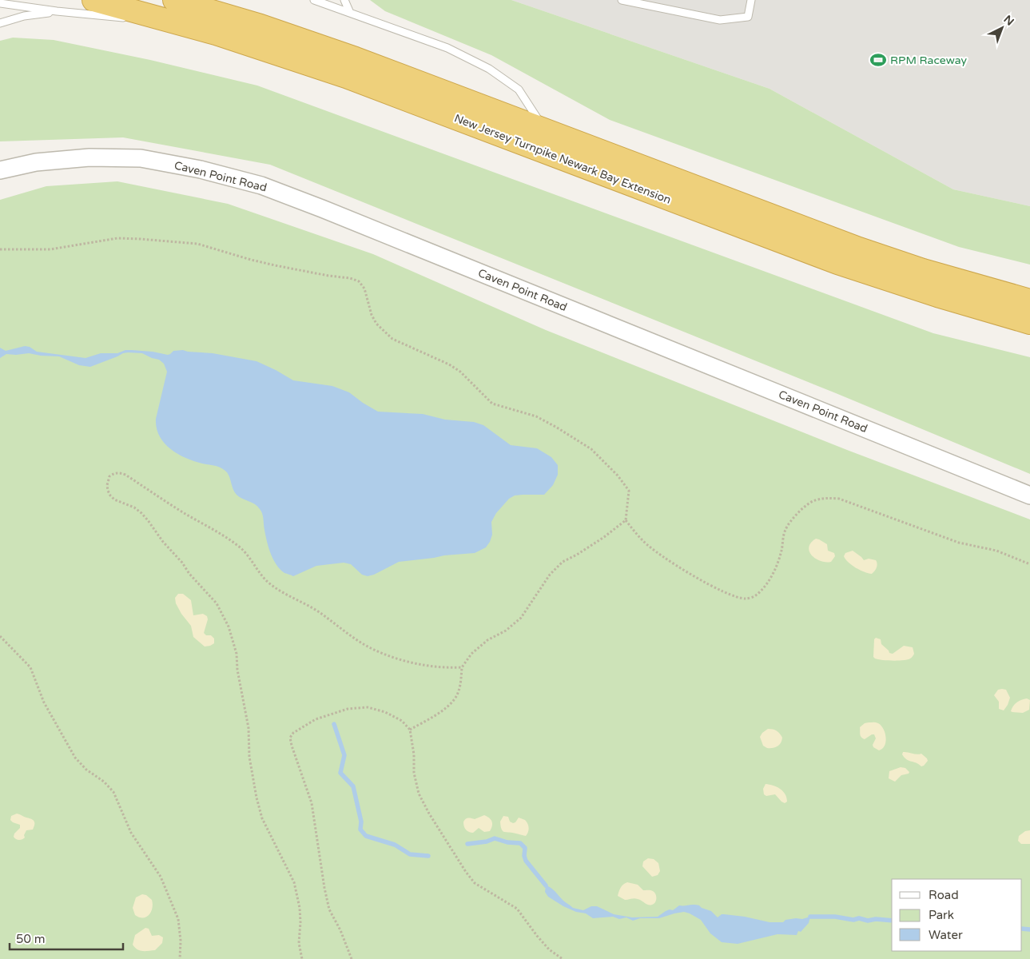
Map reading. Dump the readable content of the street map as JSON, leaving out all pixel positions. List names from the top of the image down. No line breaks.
{"streets":{"highway":["New Jersey Turnpike Newark Bay Extension"],"street":["Caven Point Road"]},"places":{"sports":["RPM Raceway"]},"legend":["Road","Park","Water"],"scale_bar":"50 m","north":"top right"}
